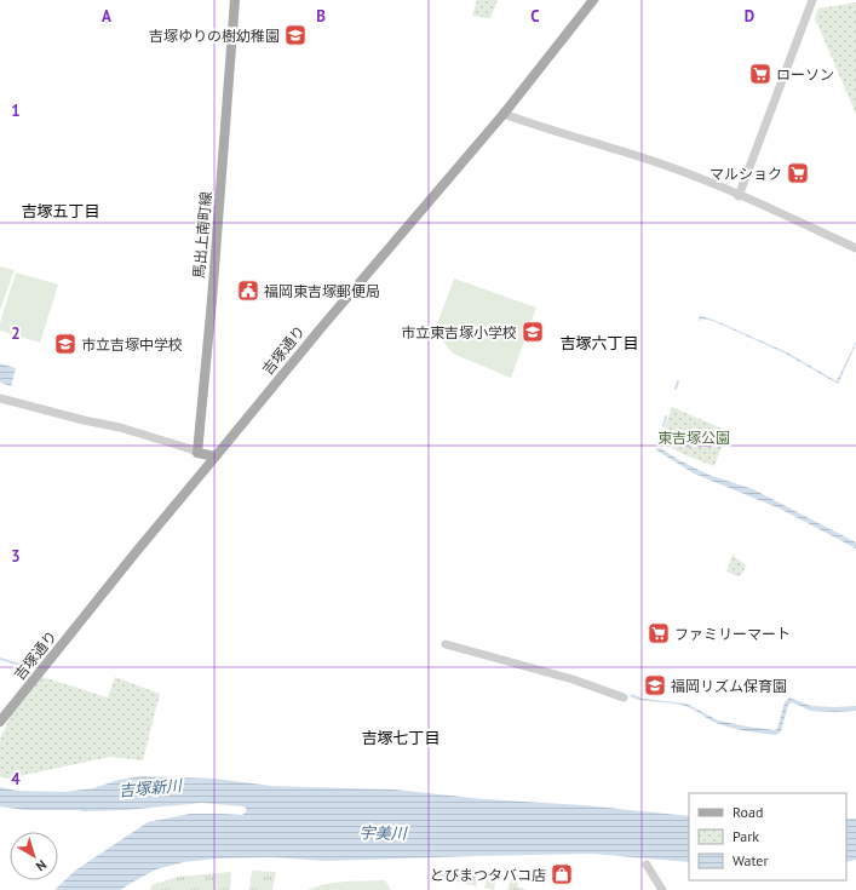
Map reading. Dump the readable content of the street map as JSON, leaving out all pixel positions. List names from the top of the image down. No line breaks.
{"streets":{"main road":["馬出上南町線","吉塚通り"]},"districts":["吉塚五丁目","吉塚六丁目","吉塚七丁目"],"water":["吉塚新川","宇美川"],"parks":["東吉塚公園"],"places":{"school or university":["吉塚ゆりの樹幼稚園","市立東吉塚小学校","市立吉塚中学校","福岡リズム保育園"],"supermarket":["ローソン","マルショク","ファミリーマート"],"public building":["福岡東吉塚郵便局"],"shop":["とびまつタバコ店"]},"legend":["Road","Park","Water"],"north":"bottom right","grid":{"columns":["A","B","C","D"],"rows":["1","2","3","4"]}}
